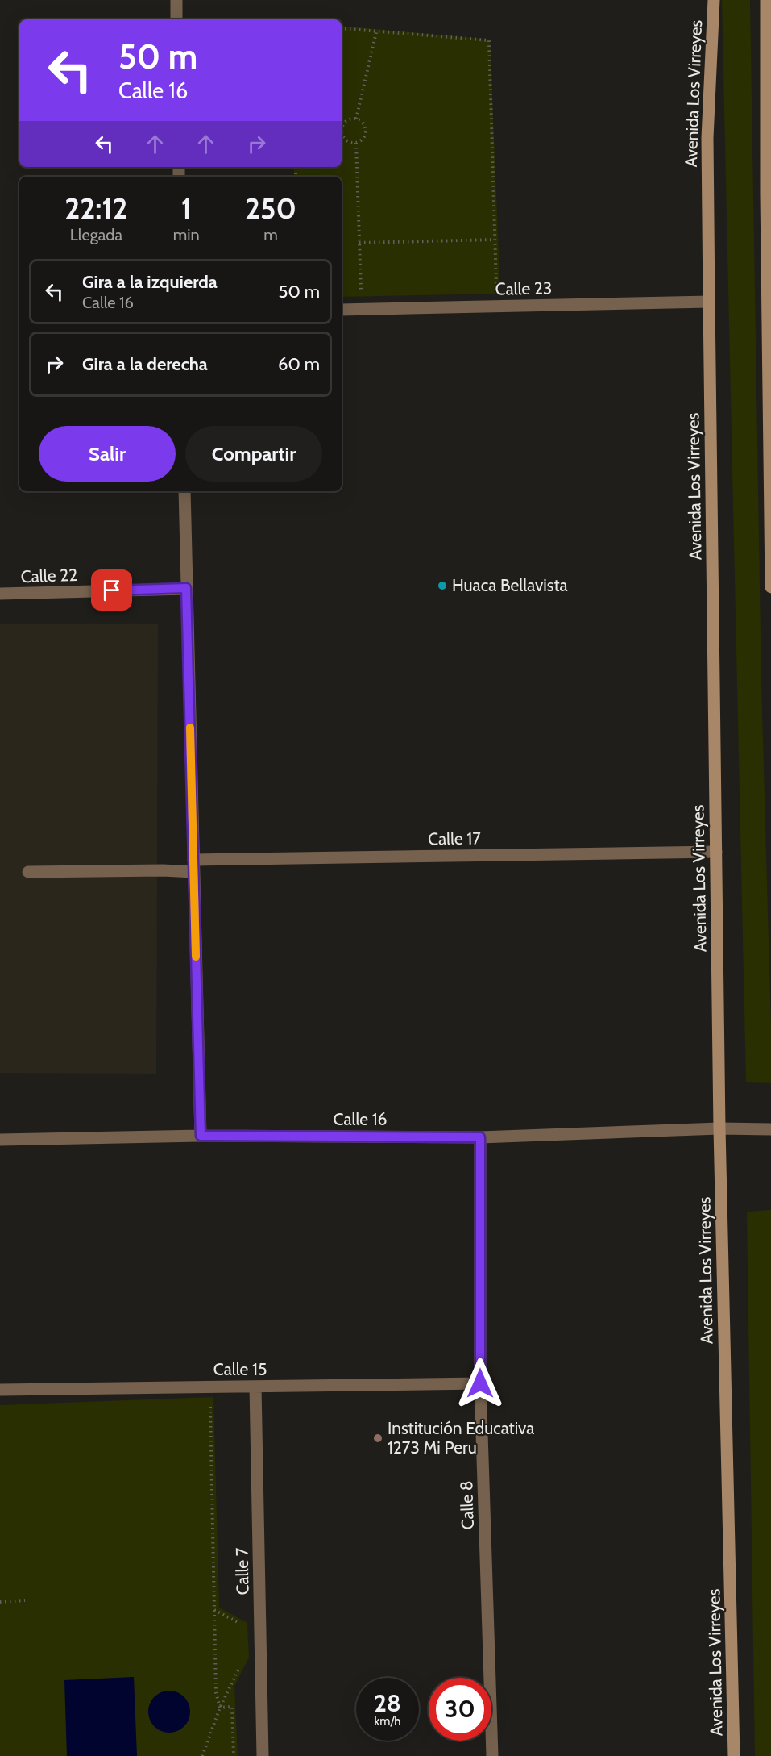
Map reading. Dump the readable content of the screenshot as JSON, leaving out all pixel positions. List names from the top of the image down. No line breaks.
{"streets":{"main road":["Avenida Los Virreyes"],"street":["Calle 23","Calle 22","Calle 17","Calle 16","Calle 15","Calle 8","Calle 7"]},"crossings":[["Avenida Los Virreyes","Calle 23"],["Avenida Los Virreyes","Calle 17"],["Avenida Los Virreyes","Calle 16"],["Calle 16","Calle 8"],["Calle 15","Calle 8"],["Calle 15","Calle 7"]],"places":["Huaca Bellavista","Institución Educativa 1273 Mi Peru"],"page":{"turn":["50 m","Calle 16"],"eta":["22:12","Llegada","1","min","250","m"],"list":[{"name":"Gira a la izquierda","note":"Calle 16","value":"50 m"},{"name":"Gira a la derecha","value":"60 m"}],"buttons":["Salir","Compartir"],"speed":"28 km/h","limit":"30"}}
